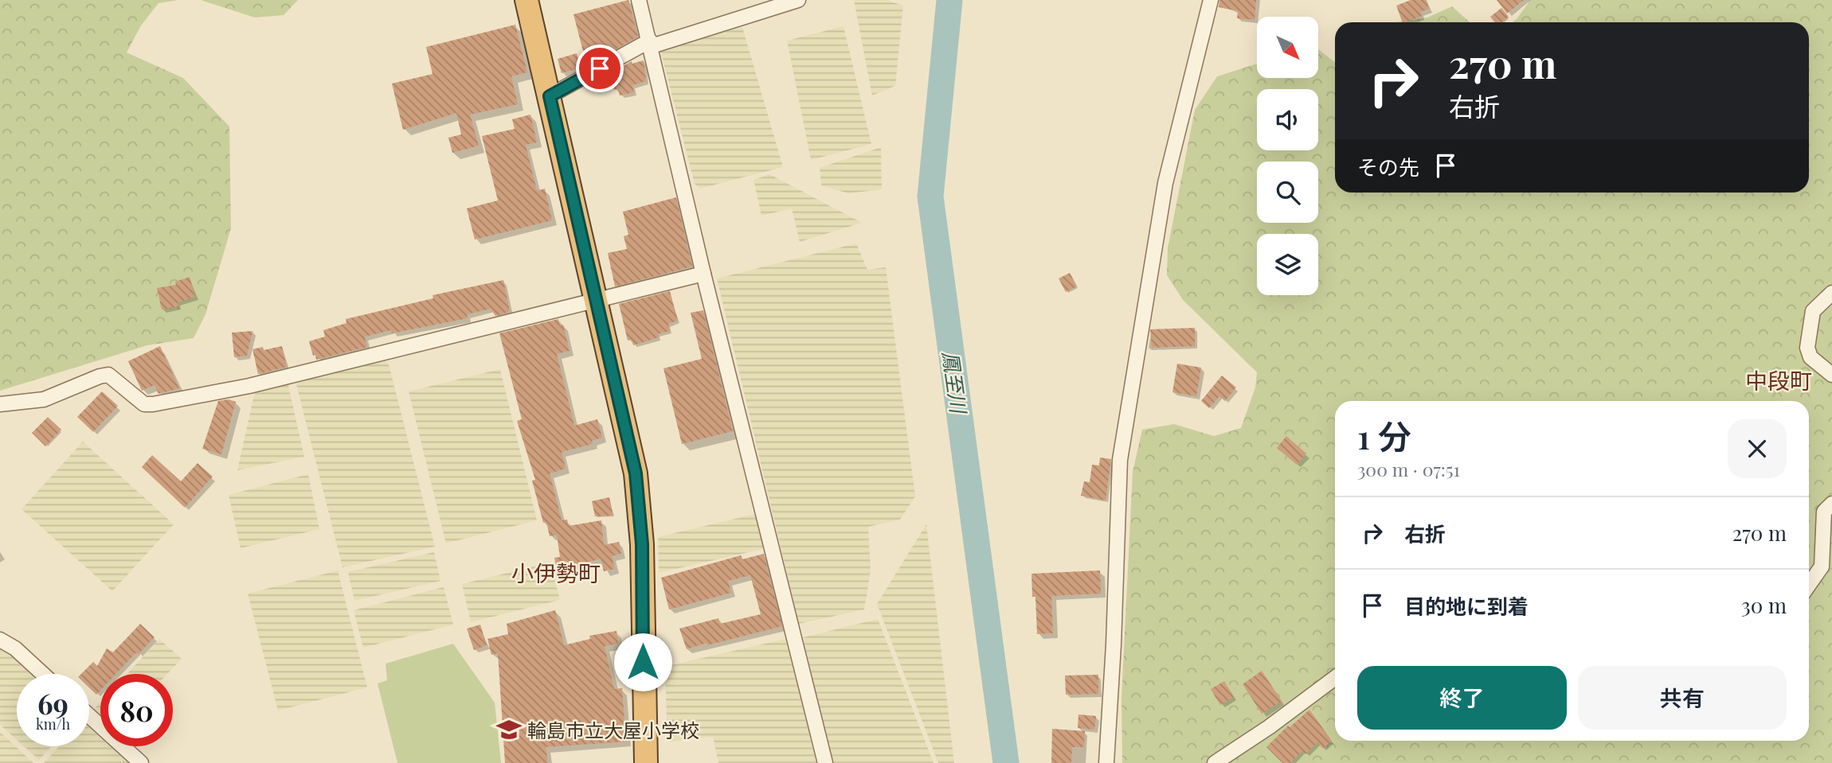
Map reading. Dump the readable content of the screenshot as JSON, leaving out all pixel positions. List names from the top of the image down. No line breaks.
{"districts":["中段町","小伊勢町"],"water":["鳳至川"],"places":{"school or university":["輪島市立大屋小学校"]},"north":"bottom right","page":{"turn":["270 m","右折"],"then":"その先","heading":["1 分","300 m · 07:51"],"list":[{"name":"右折","value":"270 m"},{"name":"目的地に到着","value":"30 m"}],"buttons":["終了","共有"],"speed":"69 km/h","limit":"80"}}
